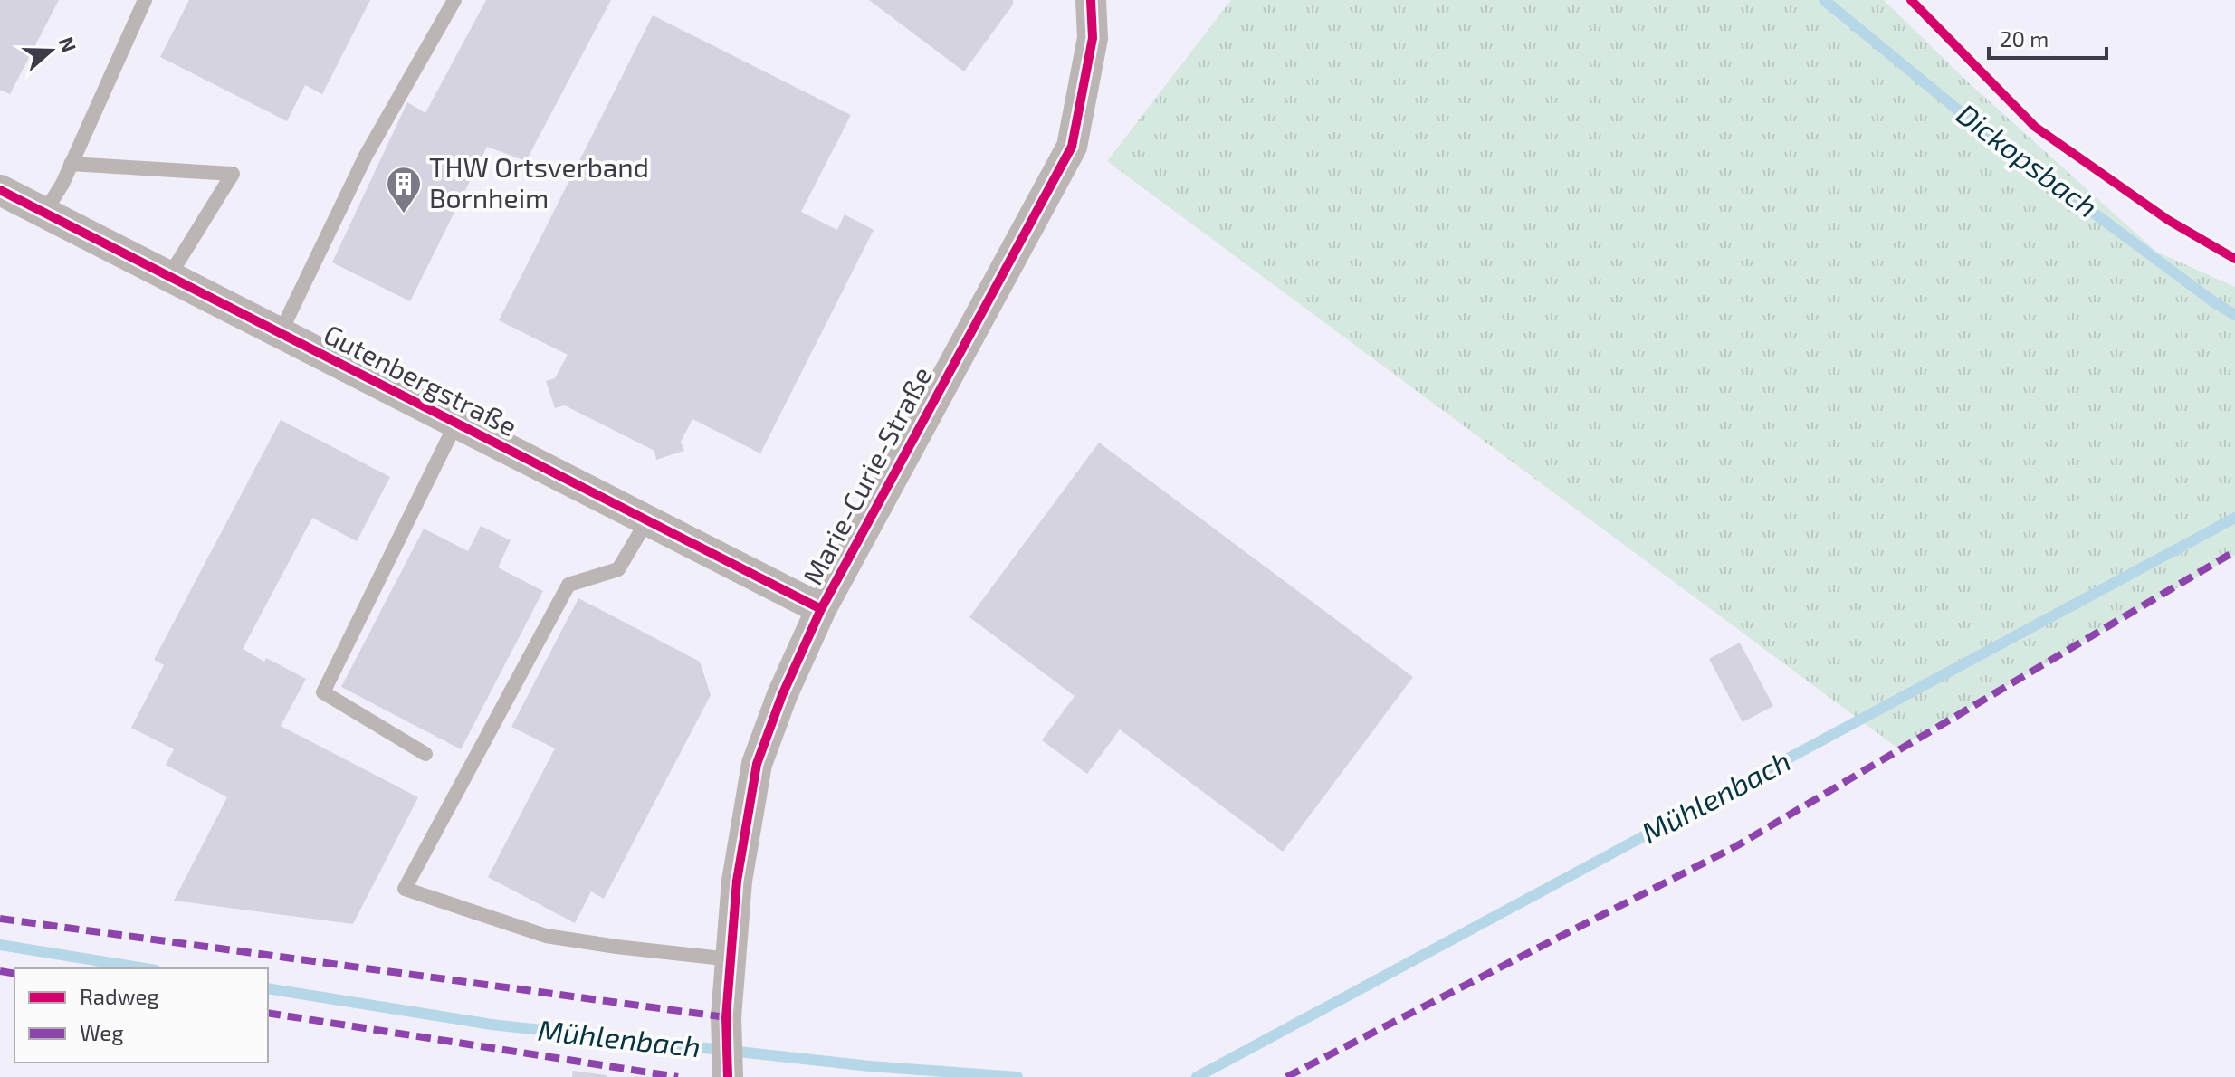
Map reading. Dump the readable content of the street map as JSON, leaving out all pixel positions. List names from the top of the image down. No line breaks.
{"streets":{"street":["Gutenbergstraße","Marie-Curie-Straße"]},"crossings":[["Gutenbergstraße","Marie-Curie-Straße"]],"water":["Dickopsbach","Mühlenbach"],"places":{"building":["THW Ortsverband Bornheim"]},"legend":["Radweg","Weg"],"scale_bar":"20 m","north":"right"}
